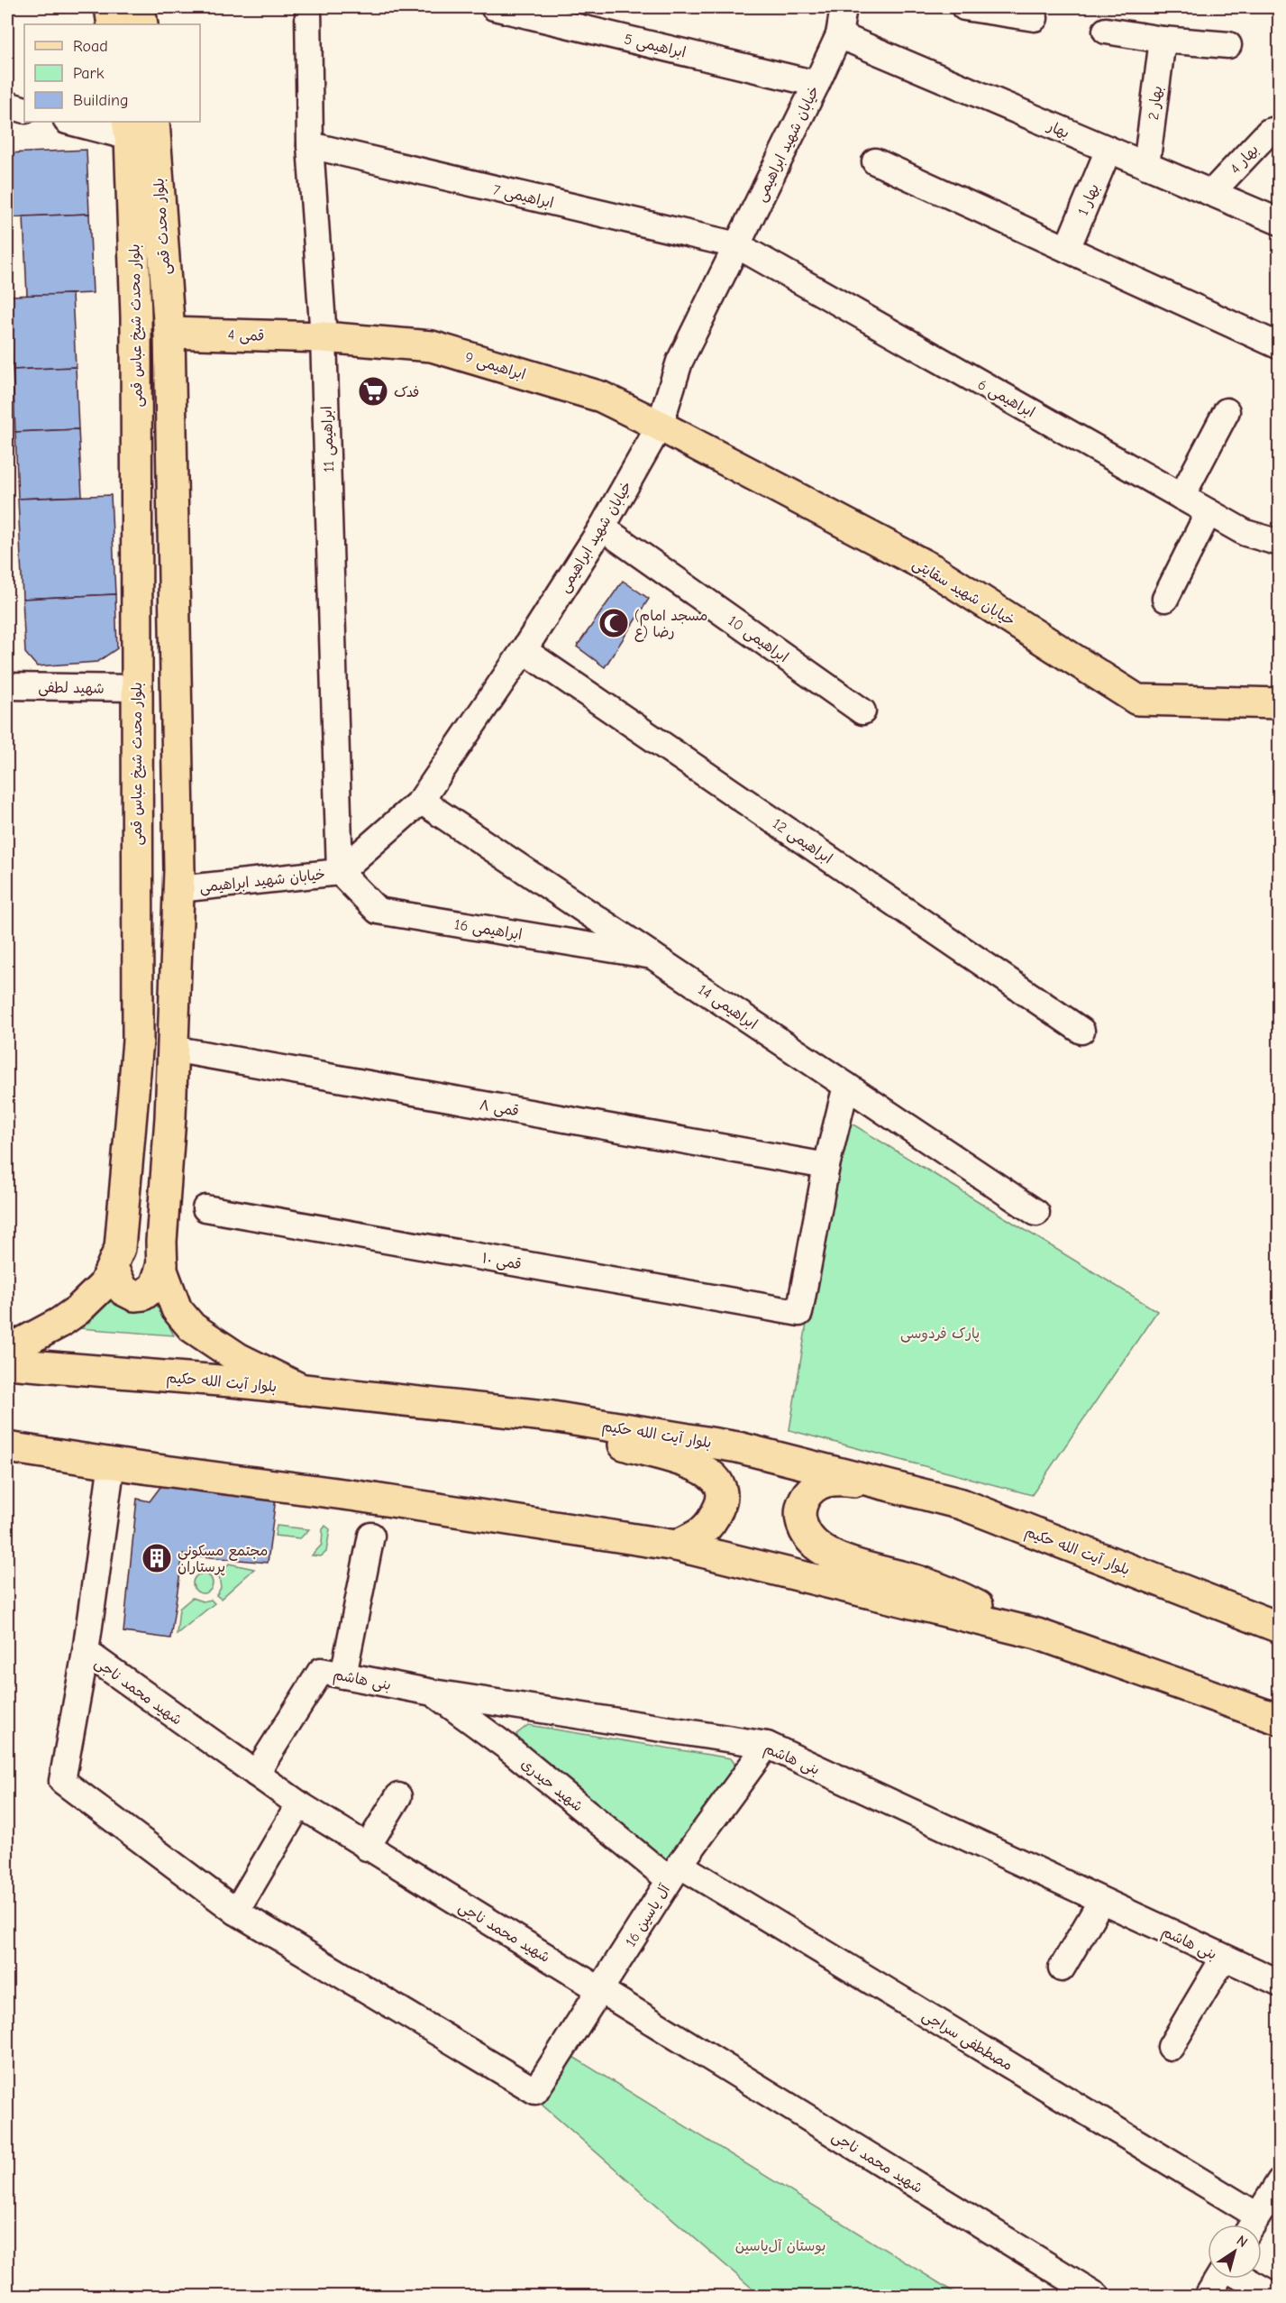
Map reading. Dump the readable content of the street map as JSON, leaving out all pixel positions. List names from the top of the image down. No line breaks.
{"streets":{"main road":["بلوار محدث قمی","بلوار محدث شیخ عباس قمی","قمی 4","ابراهیمی 9","خیابان شهید سقایتی","بلوار آیت الله حکیم"],"street":["ابراهیمی 5","بهار 2","بهار","خیابان شهید ابراهیمی","بهار 4","ابراهیمی 7","بهار 1","ابراهیمی 6","ابراهیمی 11","ابراهیمی 10","شهید لطفی","ابراهیمی 12","ابراهیمی 16","ابراهیمی 14","قمی ۸","قمی ۱۰","بنی هاشم","شهید محمد ناجی","شهید حیدری","آل یاسین 16","مصططفی سراجی"]},"crossings":[["ابراهیمی 5","خیابان شهید ابراهیمی"],["بهار 2","بهار"],["بهار","خیابان شهید ابراهیمی"],["بهار","بهار 4"],["بهار","بهار 1"],["خیابان شهید ابراهیمی","ابراهیمی 7"],["خیابان شهید ابراهیمی","ابراهیمی 9"],["خیابان شهید ابراهیمی","ابراهیمی 6"],["خیابان شهید ابراهیمی","ابراهیمی 11"],["خیابان شهید ابراهیمی","خیابان شهید سقایتی"],["خیابان شهید ابراهیمی","ابراهیمی 10"],["خیابان شهید ابراهیمی","ابراهیمی 12"],["خیابان شهید ابراهیمی","ابراهیمی 16"],["خیابان شهید ابراهیمی","ابراهیمی 14"],["ابراهیمی 7","ابراهیمی 6"],["ابراهیمی 7","ابراهیمی 11"],["بلوار محدث قمی","قمی 4"],["بلوار محدث شیخ عباس قمی","شهید لطفی"],["قمی 4","ابراهیمی 9"],["قمی 4","ابراهیمی 11"],["ابراهیمی 9","ابراهیمی 11"],["ابراهیمی 9","خیابان شهید سقایتی"],["ابراهیمی 11","ابراهیمی 16"],["ابراهیمی 16","ابراهیمی 14"],["قمی ۸","قمی ۱۰"],["بنی هاشم","شهید محمد ناجی"],["بنی هاشم","شهید حیدری"],["بنی هاشم","آل یاسین 16"],["شهید محمد ناجی","آل یاسین 16"],["شهید حیدری","آل یاسین 16"],["شهید حیدری","مصططفی سراجی"],["آل یاسین 16","مصططفی سراجی"]],"parks":["پارک فردوسی","بوستان آل‌یاسین"],"places":{"supermarket":["فدک"],"mosque":["(مسجد امام رضا (ع"],"building":["مجتمع مسکونی پرستاران"]},"legend":["Road","Park","Building"],"north":"top right"}
